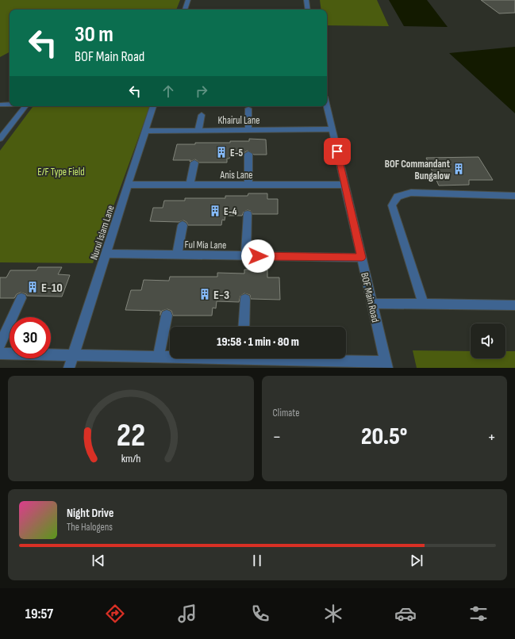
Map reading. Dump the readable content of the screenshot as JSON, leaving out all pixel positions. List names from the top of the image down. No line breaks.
{"streets":{"street":["Khairul Lane","Anis Lane","Nurul Islam Lane","Ful Mia Lane","BOF Main Road"]},"crossings":[["Khairul Lane","Nurul Islam Lane"],["Khairul Lane","BOF Main Road"],["Anis Lane","Nurul Islam Lane"],["Anis Lane","BOF Main Road"],["Nurul Islam Lane","Ful Mia Lane"],["Ful Mia Lane","BOF Main Road"]],"parks":["E/F Type Field"],"places":{"building":["E-5","BOF Commandant Bungalow","E-4","E-10","E-3"]},"page":{"turn":["30 m","BOF Main Road"],"limit":"30","trip":"19:58 · 1 min · 80 m","tile":"Climate","heat":["−","20.5°","+"],"song":["Night Drive","The Halogens"],"tabs":"19:57","gauge":["22","km/h"]}}
